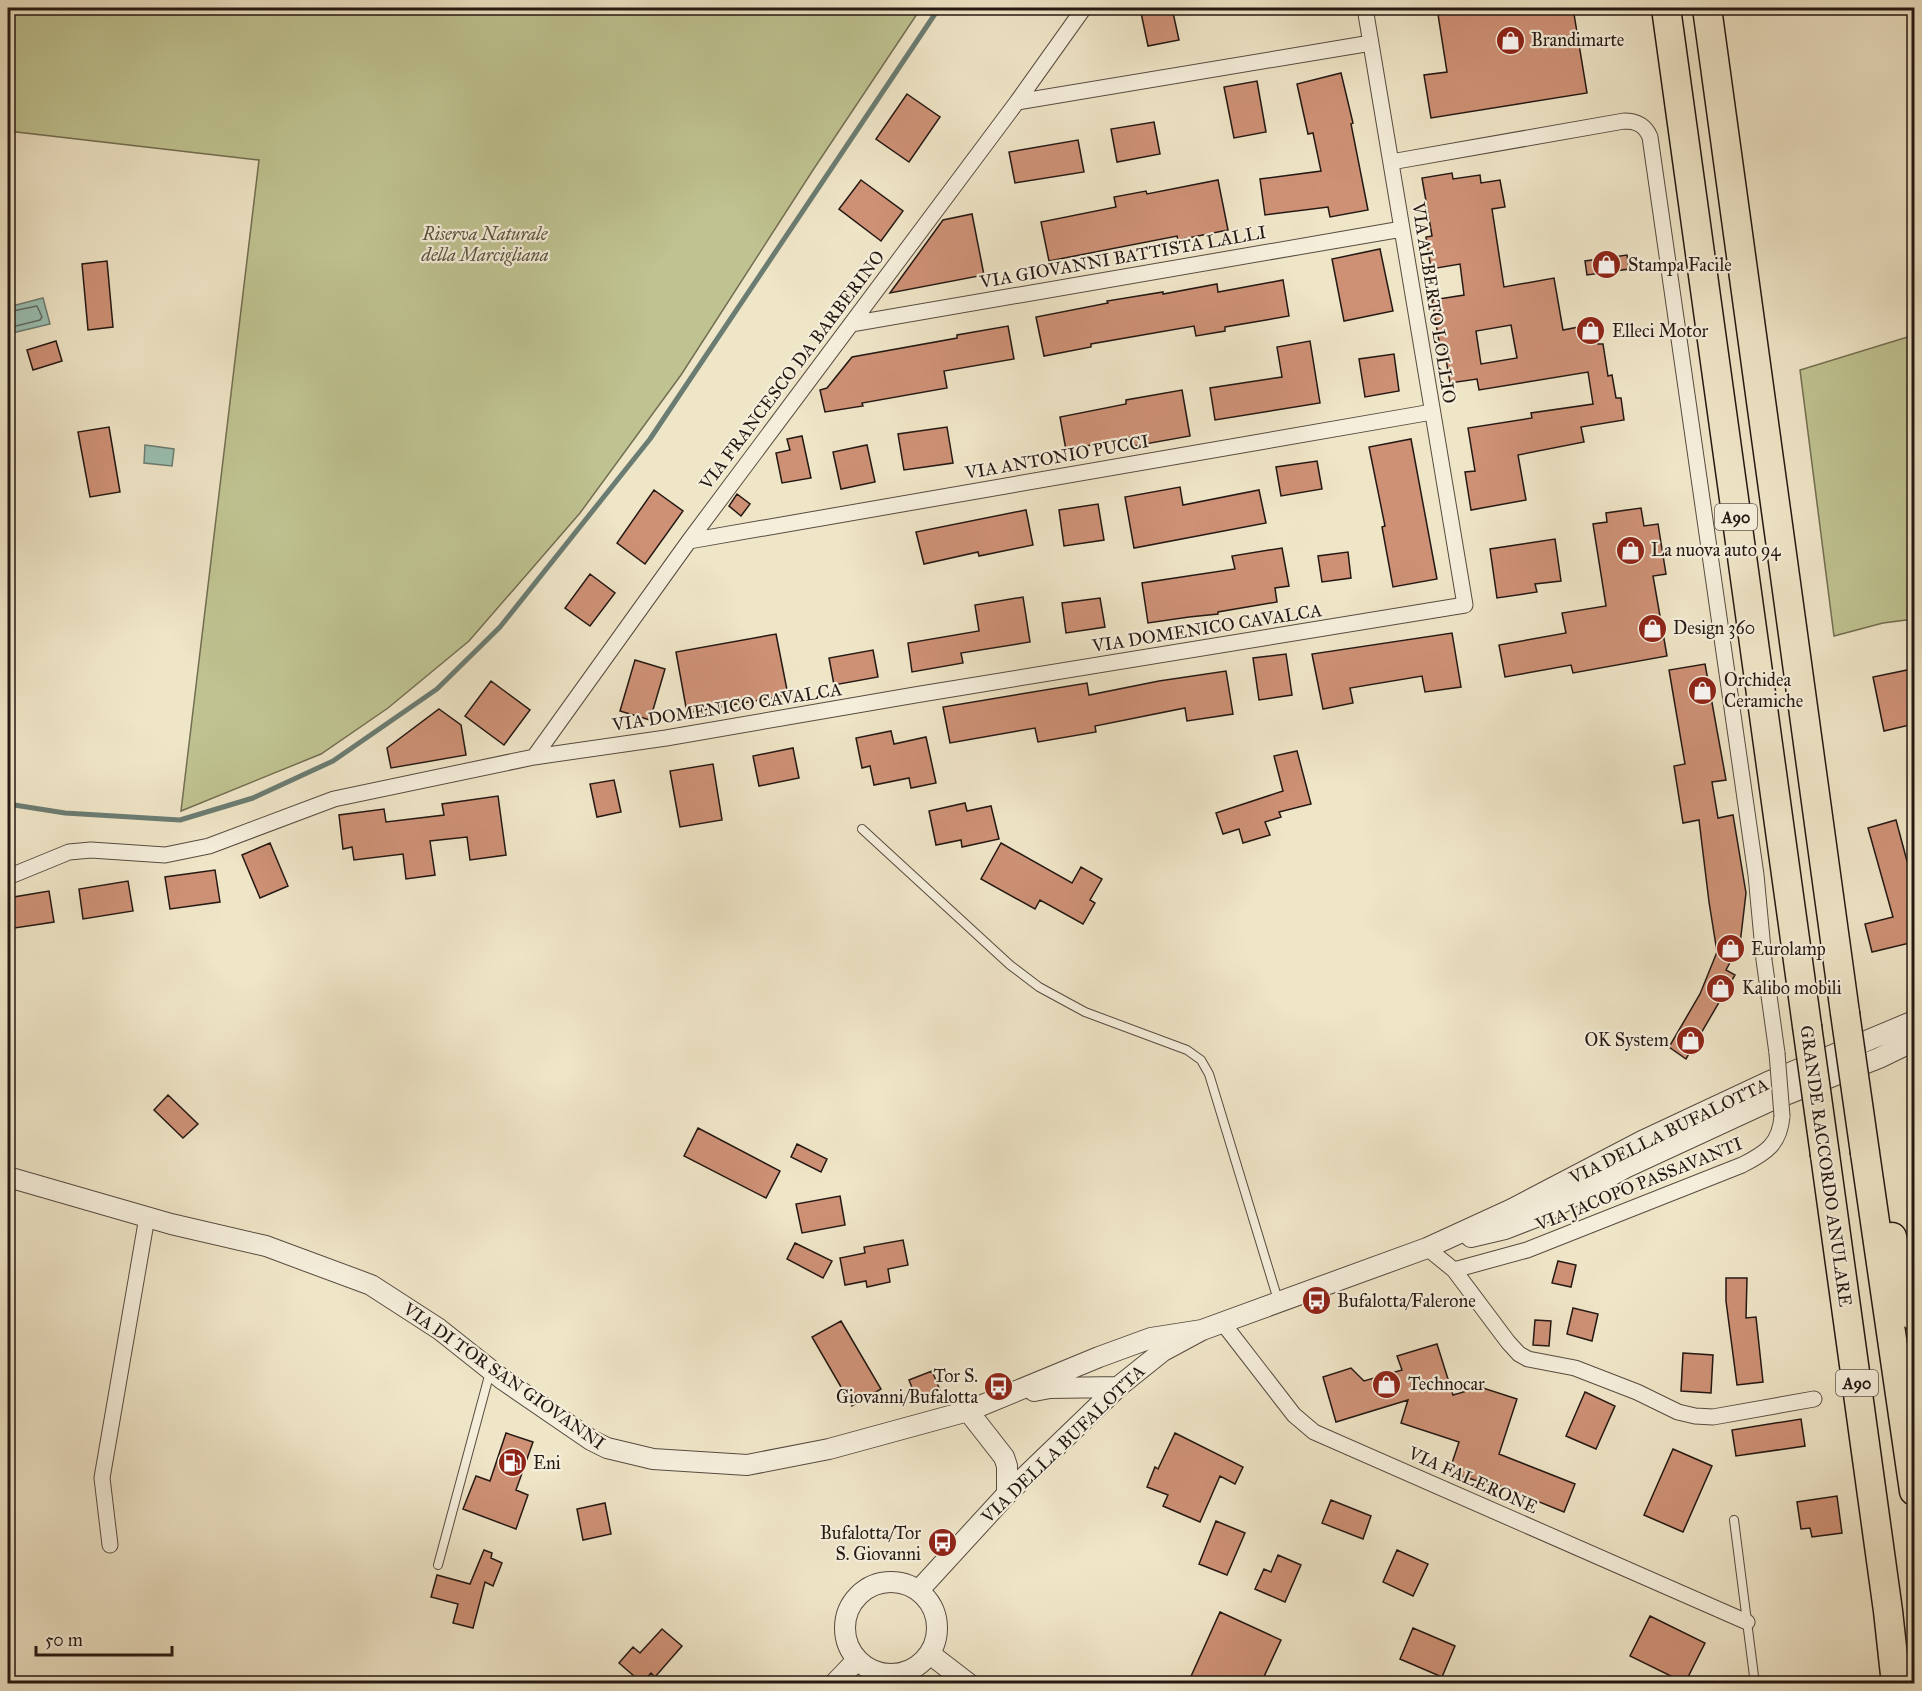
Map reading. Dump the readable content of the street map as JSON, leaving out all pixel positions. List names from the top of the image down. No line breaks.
{"streets":{"highway":["A90","GRANDE RACCORDO ANULARE"],"street":["VIA GIOVANNI BATTISTA LALLI","VIA ALBERTO LOLLIO","VIA FRANCESCO DA BARBERINO","VIA ANTONIO PUCCI","VIA DOMENICO CAVALCA","VIA DELLA BUFALOTTA","VIA JACOPO PASSAVANTI","VIA DI TOR SAN GIOVANNI","VIA FALERONE"]},"crossings":[["VIA GIOVANNI BATTISTA LALLI","VIA ALBERTO LOLLIO"],["VIA GIOVANNI BATTISTA LALLI","VIA FRANCESCO DA BARBERINO"],["VIA ALBERTO LOLLIO","VIA ANTONIO PUCCI"],["VIA ALBERTO LOLLIO","VIA DOMENICO CAVALCA"],["VIA ALBERTO LOLLIO","VIA JACOPO PASSAVANTI"],["VIA FRANCESCO DA BARBERINO","VIA ANTONIO PUCCI"],["VIA FRANCESCO DA BARBERINO","VIA DOMENICO CAVALCA"],["VIA DELLA BUFALOTTA","VIA FALERONE"]],"parks":["Riserva Naturale della Marcigliana"],"places":{"shop":["Brandimarte","Stampa Facile","Elleci Motor","La nuova auto 94","Design 360","Orchidea Ceramiche","Eurolamp","Kalibo mobili","OK System","Technocar"],"bus stop":["Bufalotta/Falerone","Tor S. Giovanni/Bufalotta","Bufalotta/Tor S. Giovanni"],"fuel station":["Eni"]},"scale_bar":"50 m"}
